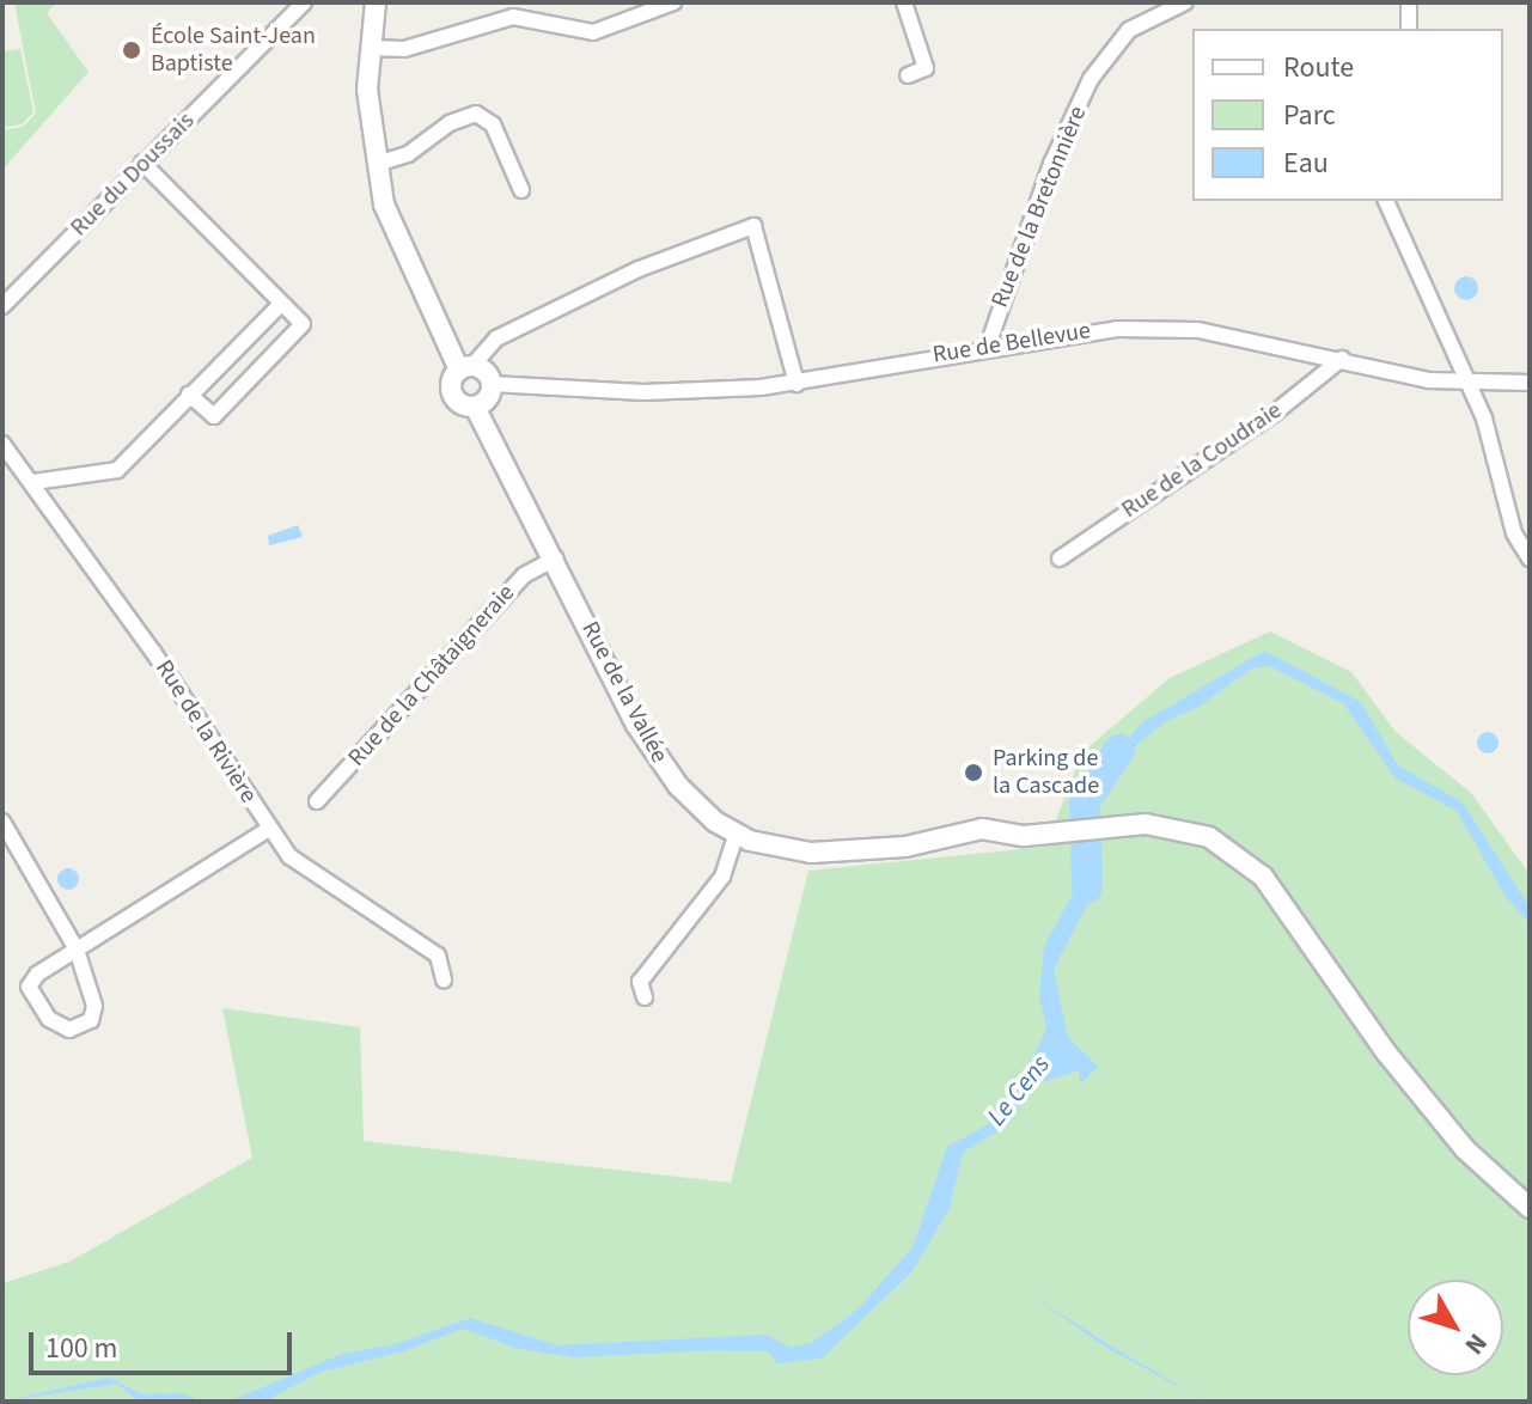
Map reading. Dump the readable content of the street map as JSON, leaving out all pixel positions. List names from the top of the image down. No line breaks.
{"streets":{"street":["Rue du Doussais","Rue de la Bretonnière","Rue de Bellevue","Rue de la Coudraie","Rue de la Châtaigneraie","Rue de la Vallée","Rue de la Rivière"]},"crossings":[["Rue de la Bretonnière","Rue de Bellevue"],["Rue de Bellevue","Rue de la Coudraie"],["Rue de la Châtaigneraie","Rue de la Vallée"]],"water":["Le Cens"],"places":["École Saint-Jean Baptiste","Parking de la Cascade"],"legend":["Route","Parc","Eau"],"scale_bar":"100 m","north":"bottom right"}
